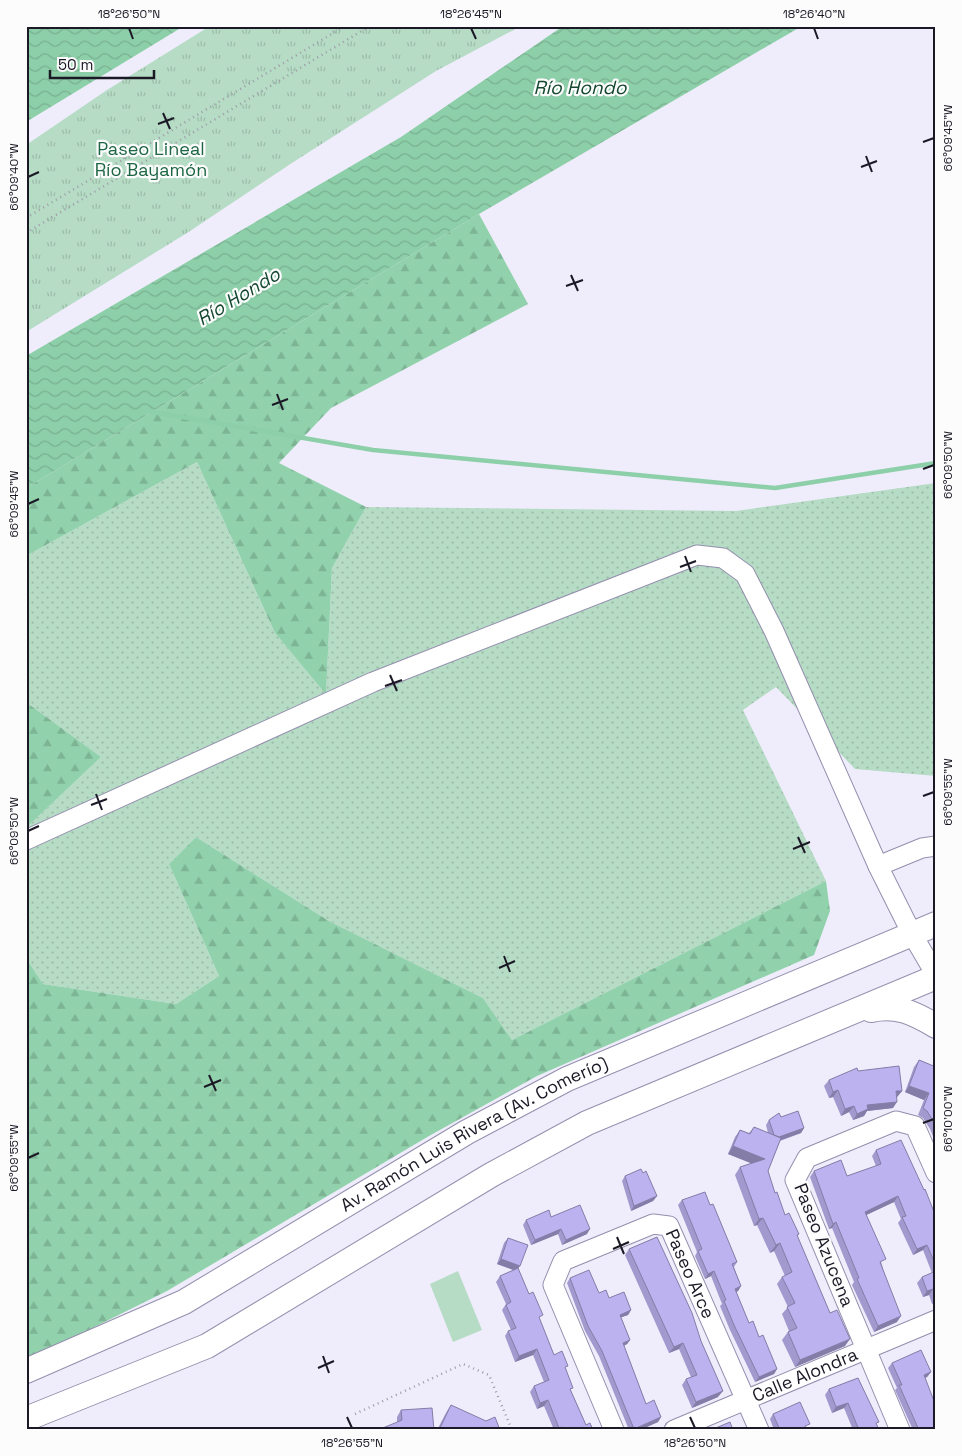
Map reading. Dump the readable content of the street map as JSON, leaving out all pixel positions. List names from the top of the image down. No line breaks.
{"streets":{"main road":["Av. Ramón Luis Rivera (Av. Comerío)"],"street":["Paseo Azucena","Paseo Arce","Calle Alondra"]},"crossings":[["Paseo Azucena","Calle Alondra"],["Paseo Arce","Calle Alondra"]],"water":["Río Hondo"],"parks":["Paseo Lineal Río Bayamón"],"scale_bar":"50 m","coordinates":["18°26'50\"N","18°26'45\"N","18°26'40\"N","66°09'45\"W","66°09'40\"W","66°09'50\"W","66°09'55\"W","66°10'00\"W","18°26'55\"N"]}
